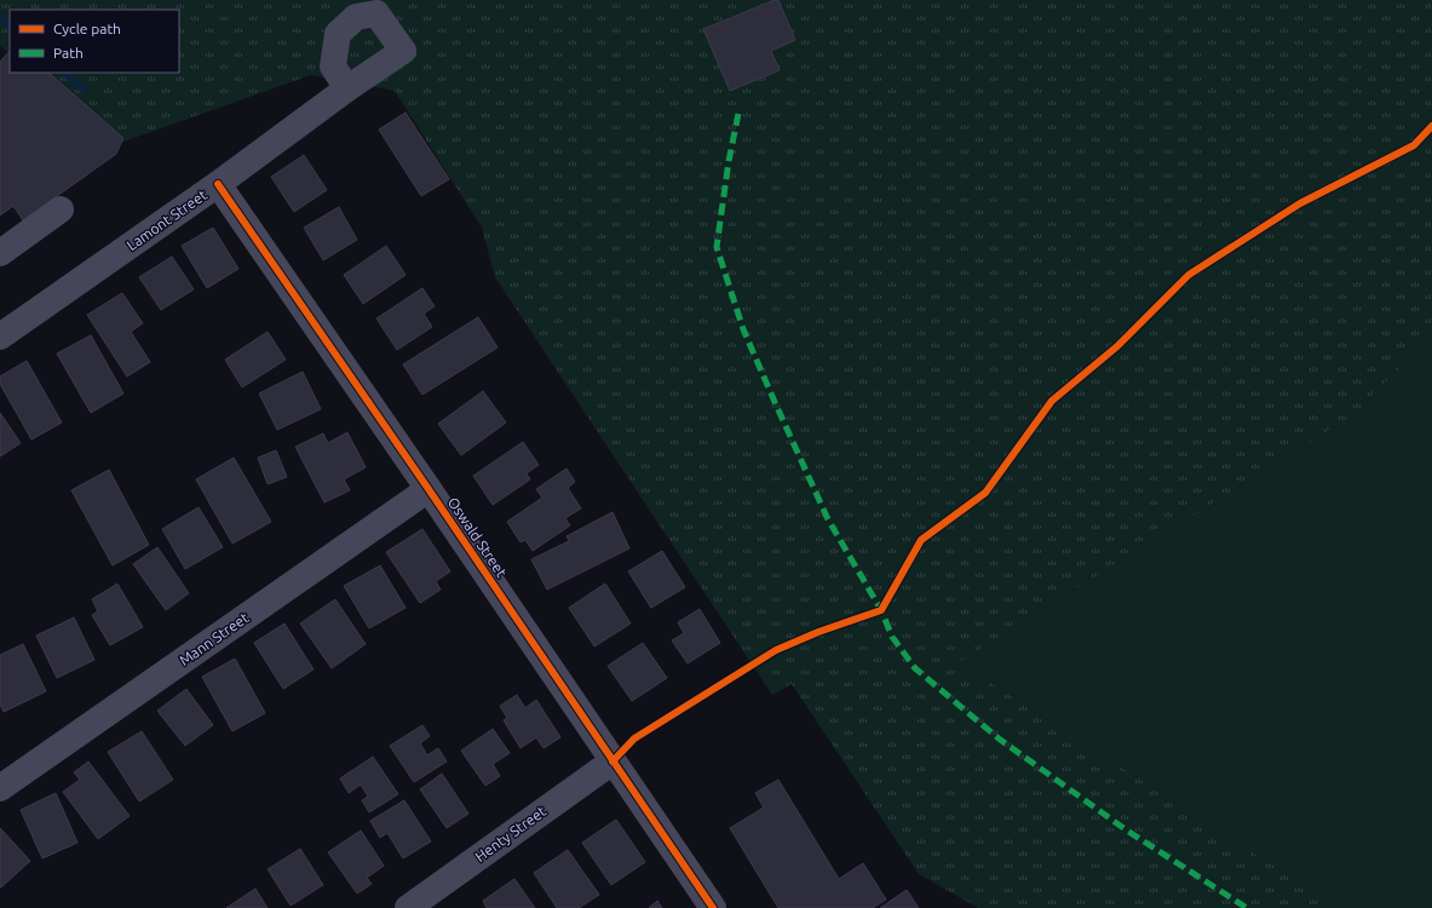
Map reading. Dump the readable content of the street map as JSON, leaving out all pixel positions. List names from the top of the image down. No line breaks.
{"streets":{"street":["Lamont Street","Oswald Street","Mann Street","Henty Street"]},"crossings":[["Lamont Street","Oswald Street"],["Oswald Street","Mann Street"],["Oswald Street","Henty Street"]],"legend":["Cycle path","Path"]}
